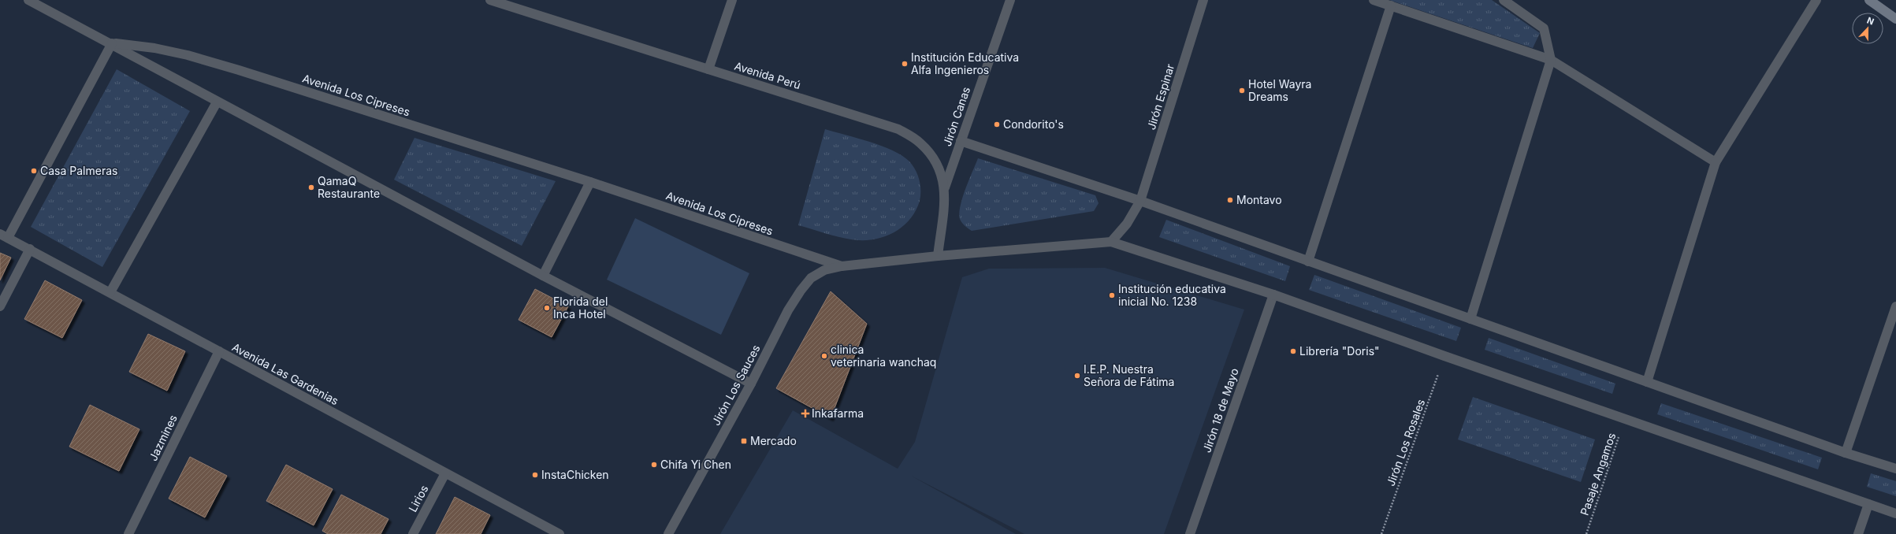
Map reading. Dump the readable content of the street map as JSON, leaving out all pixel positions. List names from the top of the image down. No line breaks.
{"streets":{"street":["Avenida Perú","Avenida Los Cipreses","Jirón Espinar","Jirón Canas","Avenida Las Gardenias","Jirón Los Sauces","Jirón 18 de Mayo","Jazmines","Lirios"],"path":["Jirón Los Rosales","Pasaje Angamos"]},"crossings":[["Avenida Perú","Jirón Canas"],["Avenida Perú","Jirón Los Sauces"],["Avenida Los Cipreses","Jirón Los Sauces"],["Jirón Espinar","Jirón Los Sauces"],["Avenida Las Gardenias","Jazmines"],["Avenida Las Gardenias","Lirios"]],"places":{"other":["Institución Educativa Alfa Ingenieros","Hotel Wayra Dreams","Condorito's","Casa Palmeras","QamaQ Restaurante","Montavo","Institución educativa inicial No. 1238","Florida del Inca Hotel","Librería \"Doris\"","clinica veterinaria wanchaq","I.E.P. Nuestra Señora de Fátima","Chifa Yi Chen","InstaChicken"],"health":["Inkafarma"],"transit":["Mercado"]},"north":"top"}
